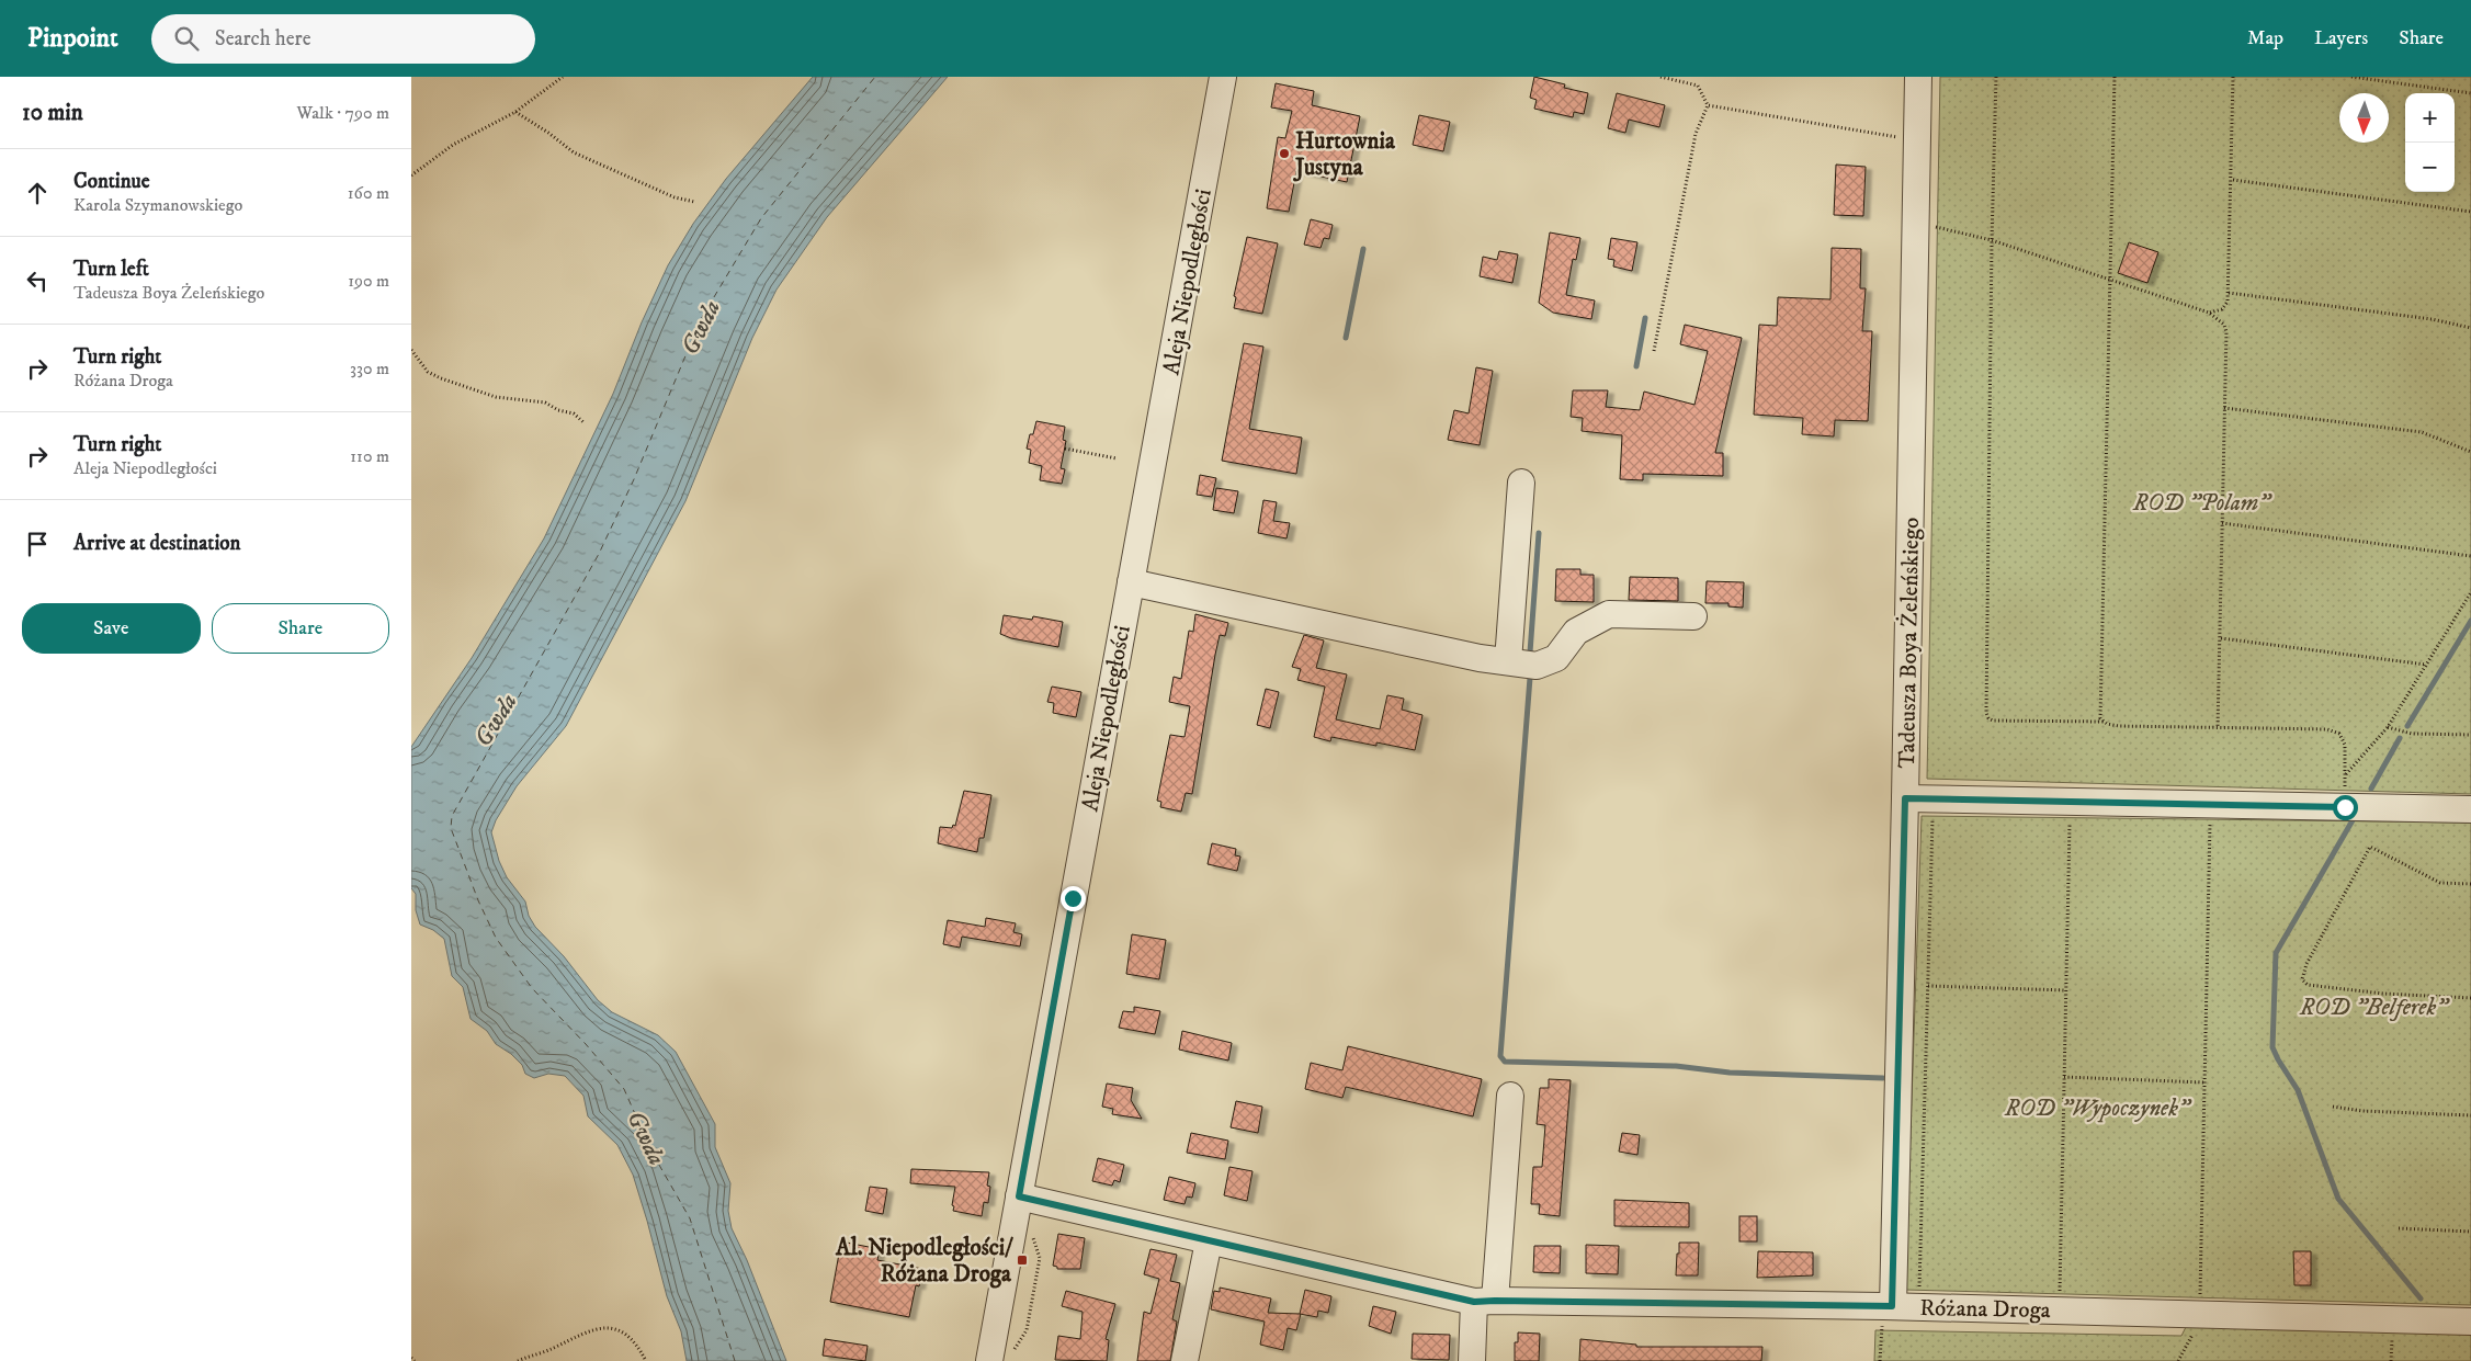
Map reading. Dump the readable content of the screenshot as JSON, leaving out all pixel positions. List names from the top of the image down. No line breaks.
{"streets":{"street":["Aleja Niepodległości","Tadeusza Boya Żeleńskiego","Różana Droga"]},"crossings":[["Aleja Niepodległości","Różana Droga"],["Tadeusza Boya Żeleńskiego","Różana Droga"]],"water":["Gwda"],"parks":["ROD \"Polam\"","ROD \"Belferek\"","ROD \"Wypoczynek\""],"places":{"other":["Hurtownia Justyna"],"transit":["Al. Niepodległości/ Różana Droga"]},"north":"bottom","page":{"header":"Pinpoint","search":"Search here","nav":["Map","Layers","Share"],"heading":["10 min","Walk · 790 m"],"map_buttons":["+","−"],"list":[["Continue","Karola Szymanowskiego","160 m"],["Turn left","Tadeusza Boya Żeleńskiego","190 m"],["Turn right","Różana Droga","330 m"],["Turn right","Aleja Niepodległości","110 m"],"Arrive at destination"],"buttons":["Save","Share"]}}
